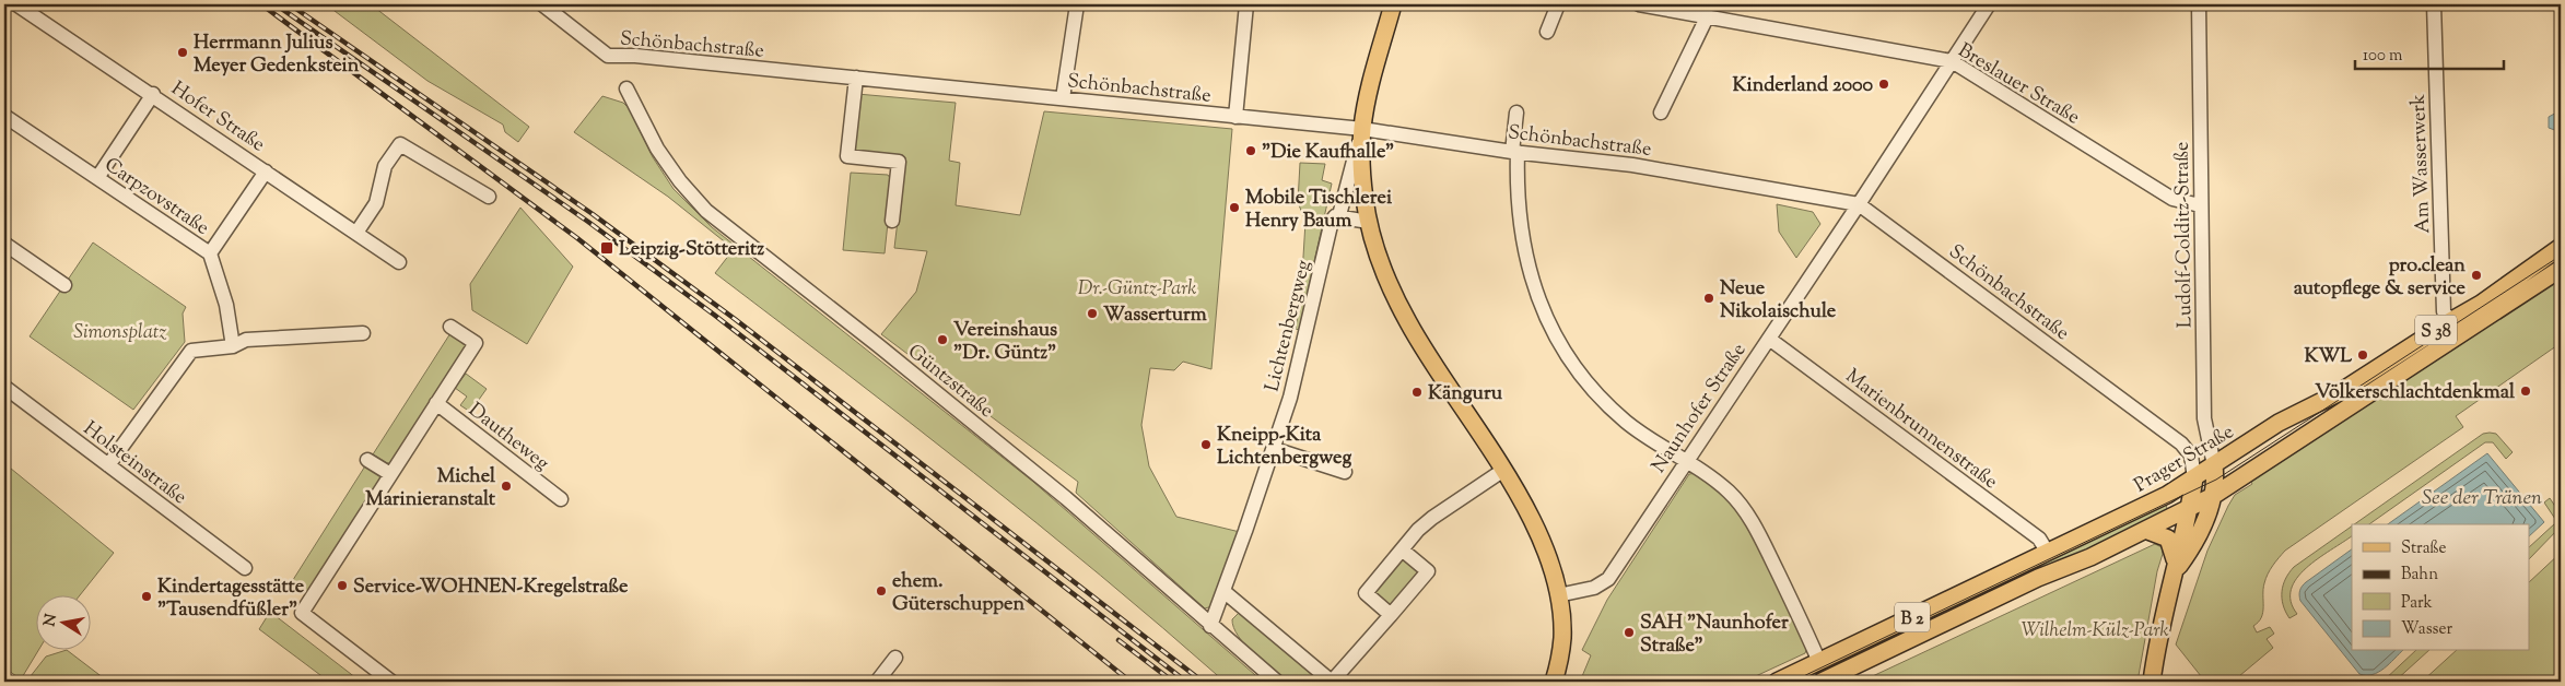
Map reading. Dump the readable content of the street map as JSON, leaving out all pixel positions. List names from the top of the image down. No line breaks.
{"streets":{"main road":["S 38","Prager Straße","B 2"],"street":["Schönbachstraße","Breslauer Straße","Hofer Straße","Am Wasserwerk","Carpzovstraße","Ludolf-Colditz-Straße","Lichtenbergweg","Güntzstraße","Naunhofer Straße","Marienbrunnenstraße","Dautheweg","Holsteinstraße"]},"crossings":[["Schönbachstraße","Lichtenbergweg"],["Schönbachstraße","Naunhofer Straße"],["Schönbachstraße","Prager Straße"],["Breslauer Straße","Ludolf-Colditz-Straße"],["Breslauer Straße","Naunhofer Straße"],["Am Wasserwerk","Prager Straße"],["Ludolf-Colditz-Straße","Prager Straße"],["Lichtenbergweg","Güntzstraße"],["Naunhofer Straße","Marienbrunnenstraße"],["Marienbrunnenstraße","Prager Straße"]],"water":["See der Tränen"],"parks":["Dr.-Güntz-Park","Simonsplatz","Wilhelm-Külz-Park"],"places":{"other":["Herrmann Julius Meyer Gedenkstein","Kinderland 2000","\"Die Kaufhalle\"","Mobile Tischlerei Henry Baum","pro.clean autopflege & service","Neue Nikolaischule","Wasserturm","Vereinshaus \"Dr. Güntz\"","KWL","Völkerschlachtdenkmal","Känguru","Kneipp-Kita Lichtenbergweg","Michel Marinieranstalt","Service-WOHNEN-Kregelstraße","ehem. Güterschuppen","Kindertagesstätte \"Tausendfüßler\"","SAH \"Naunhofer Straße\""],"transit":["Leipzig-Stötteritz"]},"legend":["Straße","Bahn","Park","Wasser"],"scale_bar":"100 m","north":"left"}
